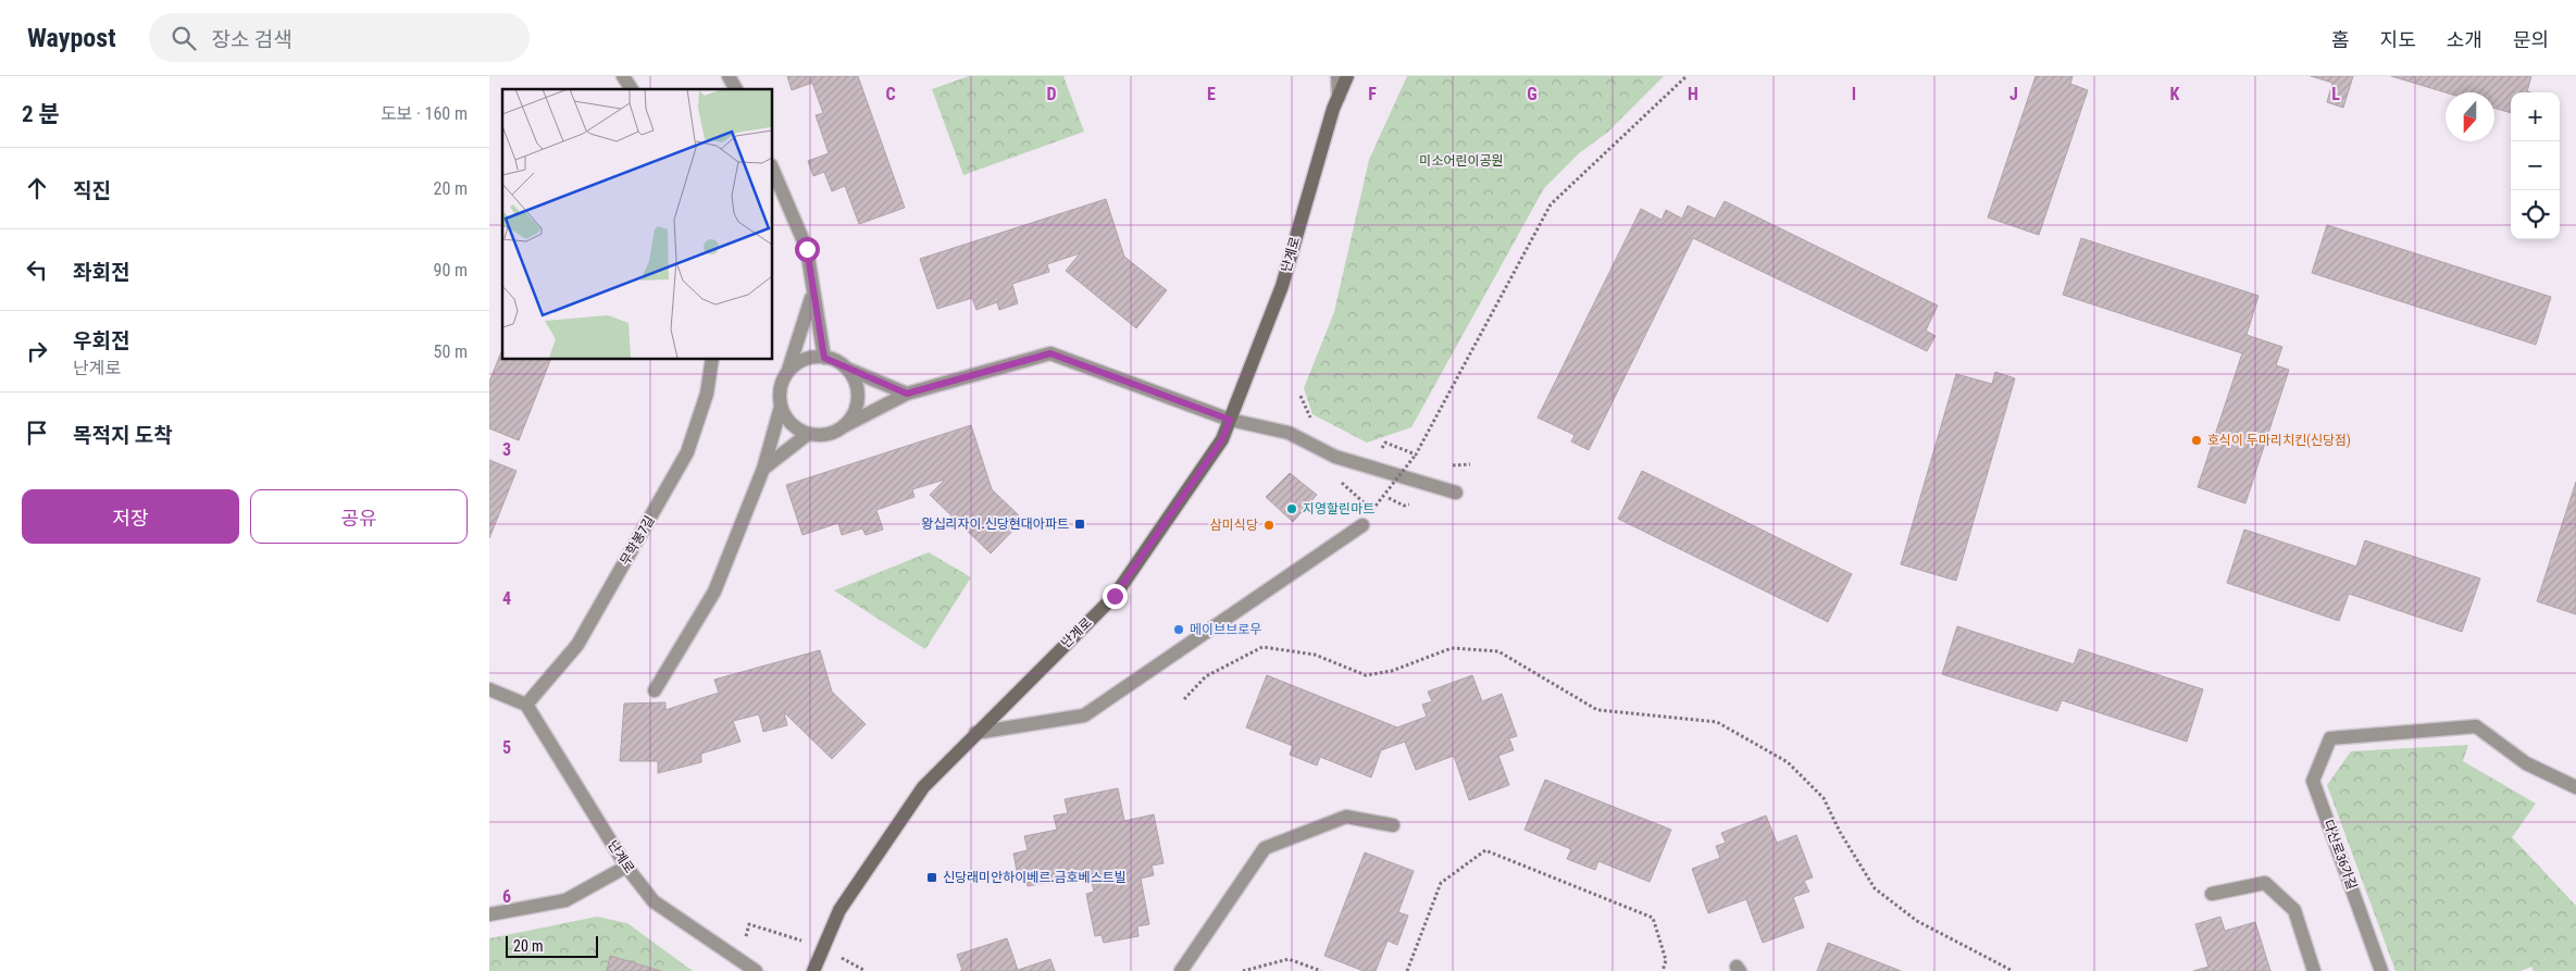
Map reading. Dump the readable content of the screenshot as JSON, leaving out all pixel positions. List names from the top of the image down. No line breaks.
{"streets":{"main road":["난계로"],"street":["무학봉7길","다산로36가길"]},"crossings":[["난계로","무학봉7길"]],"parks":["미소어린이공원"],"places":{"other":["호식이 두마리치킨(신당점)","지영할린마트","삼미식당","메이브브로우"],"transit":["왕십리자이.신당현대아파트","신당래미안하이베르.금호베스트빌"]},"scale_bar":"20 m","north":"bottom","page":{"header":"Waypost","search":"장소 검색","nav":["홈","지도","소개","문의"],"heading":["2 분","도보 · 160 m"],"map_buttons":["+","−"],"list":[["직진","20 m"],["좌회전","90 m"],["우회전","난계로","50 m"],"목적지 도착"],"buttons":["저장","공유"],"scale":"20 m"},"grid":{"columns":["C","D","E","F","G","H","I","J","K","L"],"rows":["3","4","5","6"]}}
